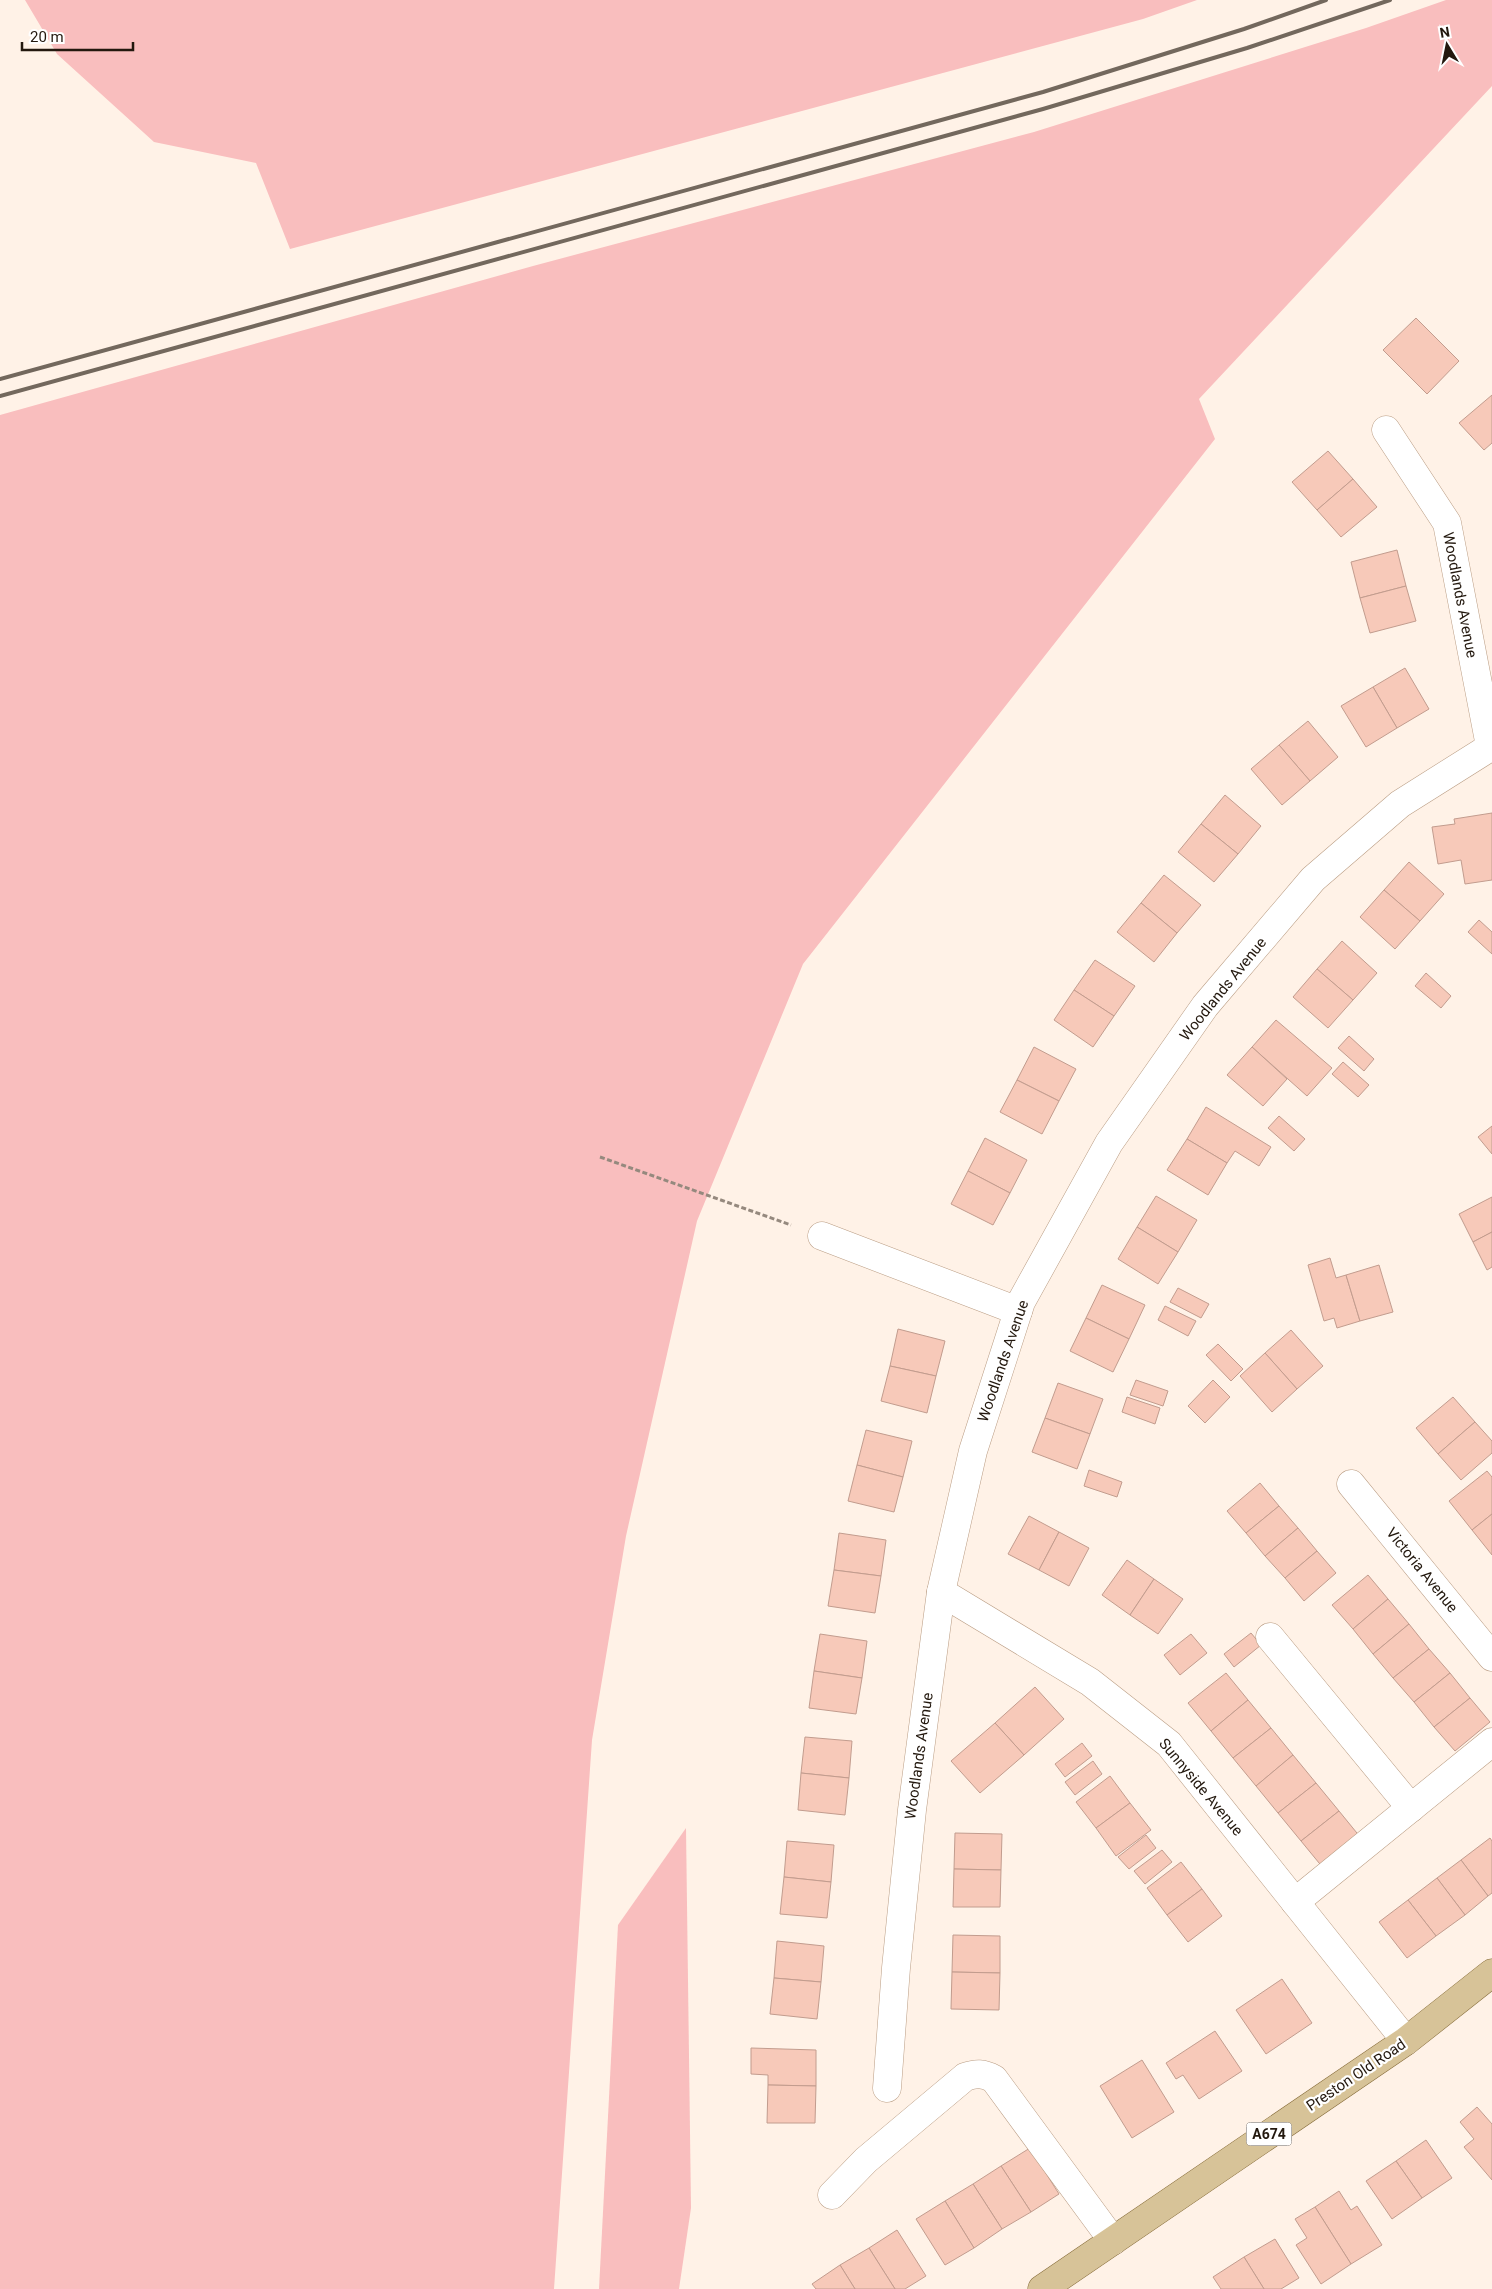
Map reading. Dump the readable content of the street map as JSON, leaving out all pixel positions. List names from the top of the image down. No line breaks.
{"streets":{"main road":["Preston Old Road","A674"],"street":["Woodlands Avenue","Victoria Avenue","Sunnyside Avenue"]},"crossings":[["Woodlands Avenue","Sunnyside Avenue"],["Sunnyside Avenue","Preston Old Road"]],"scale_bar":"20 m","north":"top"}
